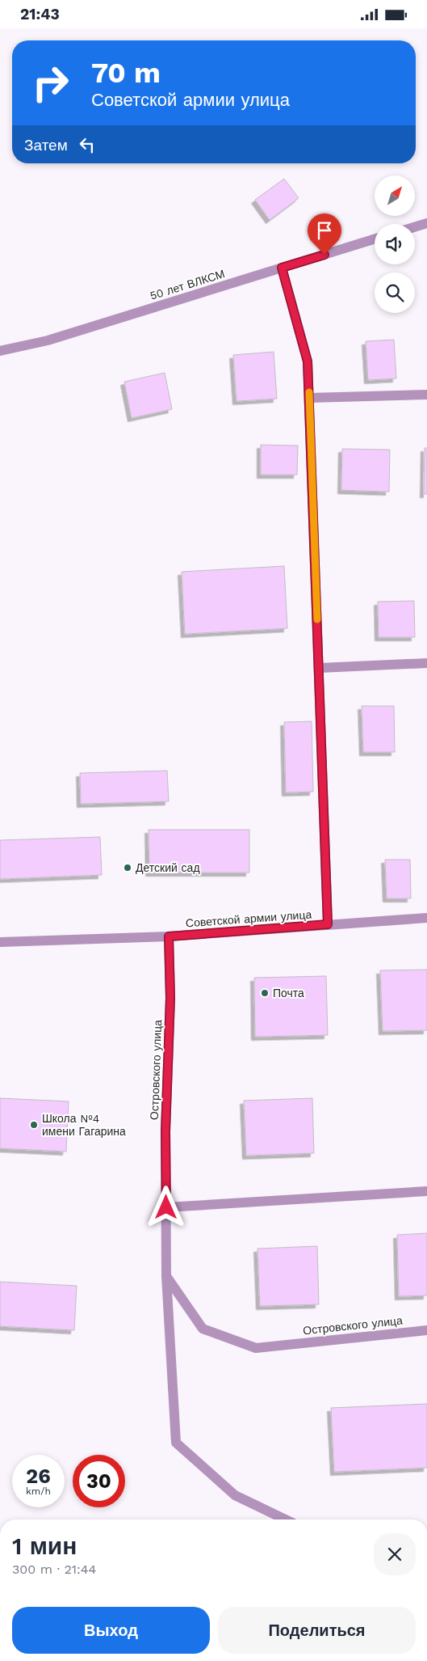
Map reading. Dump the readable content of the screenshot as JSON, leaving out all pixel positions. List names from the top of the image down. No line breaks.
{"streets":{"street":["50 лет ВЛКСМ","Советской армии улица","Островского улица"]},"crossings":[["Советской армии улица","Островского улица"]],"places":["Детский сад","Почта","Школа №4 имени Гагарина"],"north":"top right","page":{"status":"21:43","turn":["70 m","Советской армии улица"],"then":"Затем","speed":"26 km/h","limit":"30","heading":["1 мин","300 m · 21:44"],"buttons":["Выход","Поделиться"]}}
